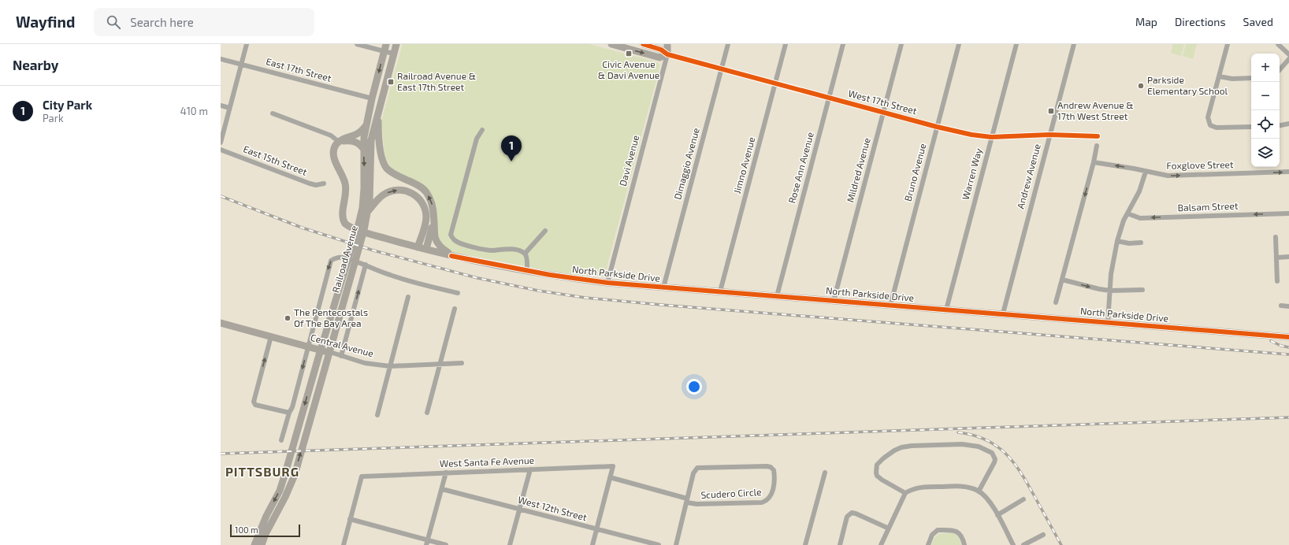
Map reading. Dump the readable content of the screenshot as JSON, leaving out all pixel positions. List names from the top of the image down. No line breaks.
{"streets":{"main road":["Davi Avenue","Railroad Avenue","North Parkside Drive","Central Avenue"],"street":["East 17th Street","West 17th Street","East 15th Street","Dimaggio Avenue","Jimno Avenue","Foxglove Street","Rose Ann Avenue","Mildred Avenue","Bruno Avenue","Warren Way","Andrew Avenue","Balsam Street","West Santa Fe Avenue","Scudero Circle","West 12th Street"]},"crossings":[["East 17th Street","Railroad Avenue"],["West 17th Street","Davi Avenue"],["West 17th Street","Dimaggio Avenue"],["West 17th Street","Jimno Avenue"],["West 17th Street","Rose Ann Avenue"],["West 17th Street","Mildred Avenue"],["West 17th Street","Bruno Avenue"],["West 17th Street","Warren Way"],["West 17th Street","Andrew Avenue"],["Davi Avenue","North Parkside Drive"],["Dimaggio Avenue","North Parkside Drive"],["Jimno Avenue","North Parkside Drive"],["Rose Ann Avenue","North Parkside Drive"],["Mildred Avenue","North Parkside Drive"],["Bruno Avenue","North Parkside Drive"],["Warren Way","North Parkside Drive"],["Andrew Avenue","North Parkside Drive"],["Railroad Avenue","Central Avenue"]],"one_way":["Balsam Street"],"districts":["PITTSBURG"],"places":{"transit":["Civic Avenue & Davi Avenue","Railroad Avenue & East 17th Street","Andrew Avenue & 17th West Street"],"other":["Parkside Elementary School","The Pentecostals Of The Bay Area"]},"scale_bar":"100 m","page":{"header":"Wayfind","search":"Search here","nav":["Map","Directions","Saved"],"heading":"Nearby","map_buttons":["+","−"],"list":[{"mark":"1","name":"City Park","note":"Park","value":"410 m"}],"pins":"1","scale":"100 m"}}
